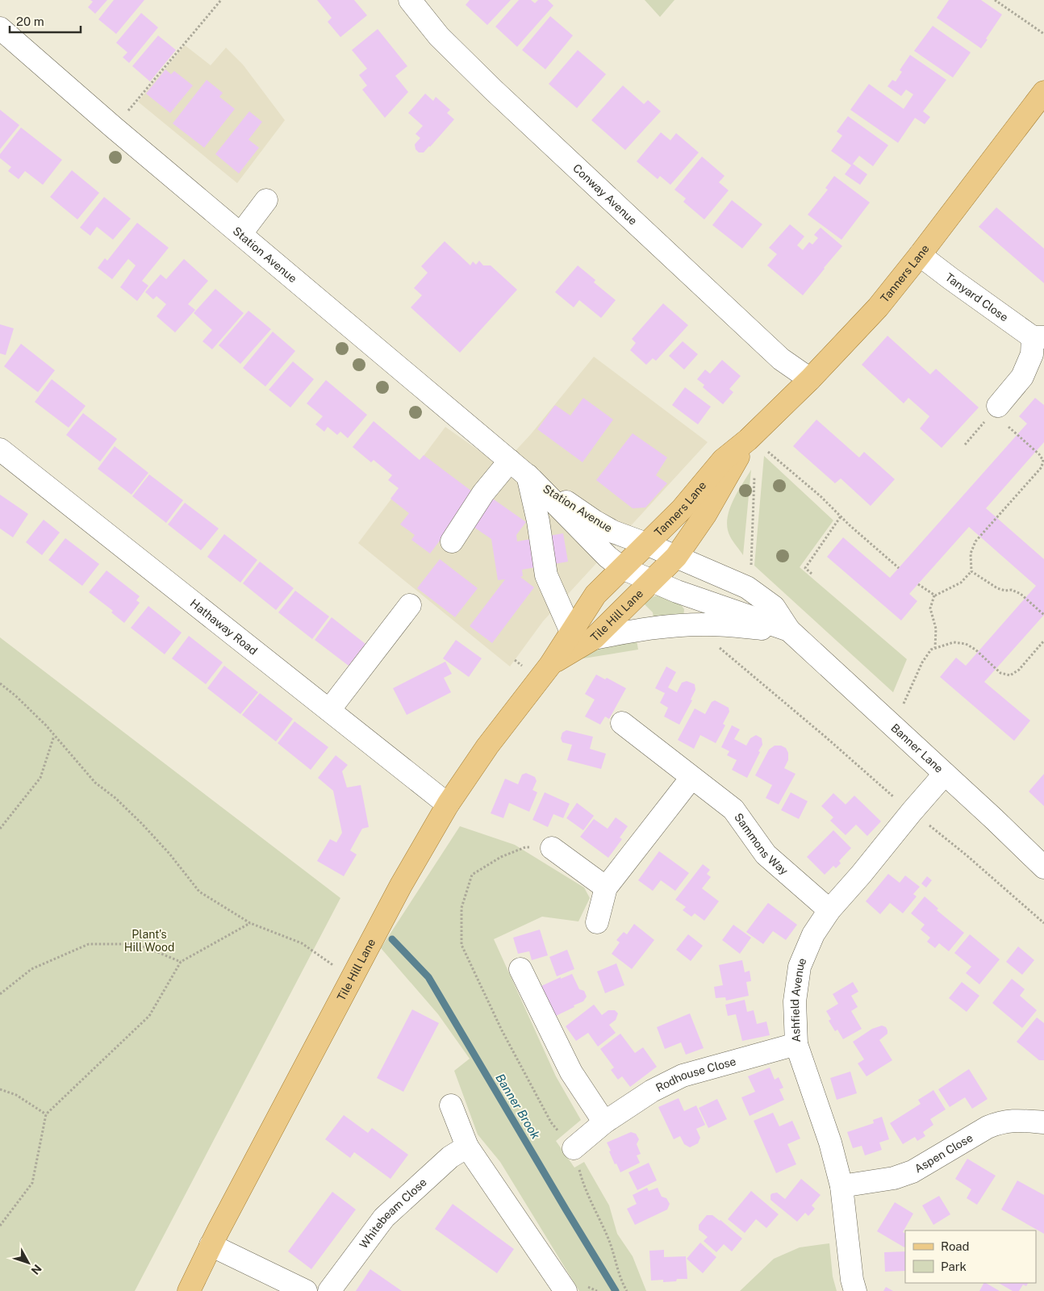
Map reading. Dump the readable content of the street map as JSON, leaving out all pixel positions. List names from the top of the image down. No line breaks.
{"streets":{"main road":["Tanners Lane","Tile Hill Lane"],"street":["Conway Avenue","Station Avenue","Tanyard Close","Hathaway Road","Banner Lane","Sammons Way","Ashfield Avenue","Rodhouse Close","Aspen Close","Whitebeam Close"]},"crossings":[["Conway Avenue","Tanners Lane"],["Station Avenue","Tanners Lane"],["Station Avenue","Tile Hill Lane"],["Station Avenue","Banner Lane"],["Tanners Lane","Tanyard Close"],["Tanners Lane","Tile Hill Lane"],["Tanners Lane","Banner Lane"],["Tile Hill Lane","Hathaway Road"],["Tile Hill Lane","Banner Lane"],["Banner Lane","Ashfield Avenue"],["Sammons Way","Ashfield Avenue"],["Ashfield Avenue","Rodhouse Close"],["Ashfield Avenue","Aspen Close"]],"water":["Banner Brook"],"parks":["Plant's Hill Wood"],"legend":["Road","Park"],"scale_bar":"20 m","north":"bottom right"}
